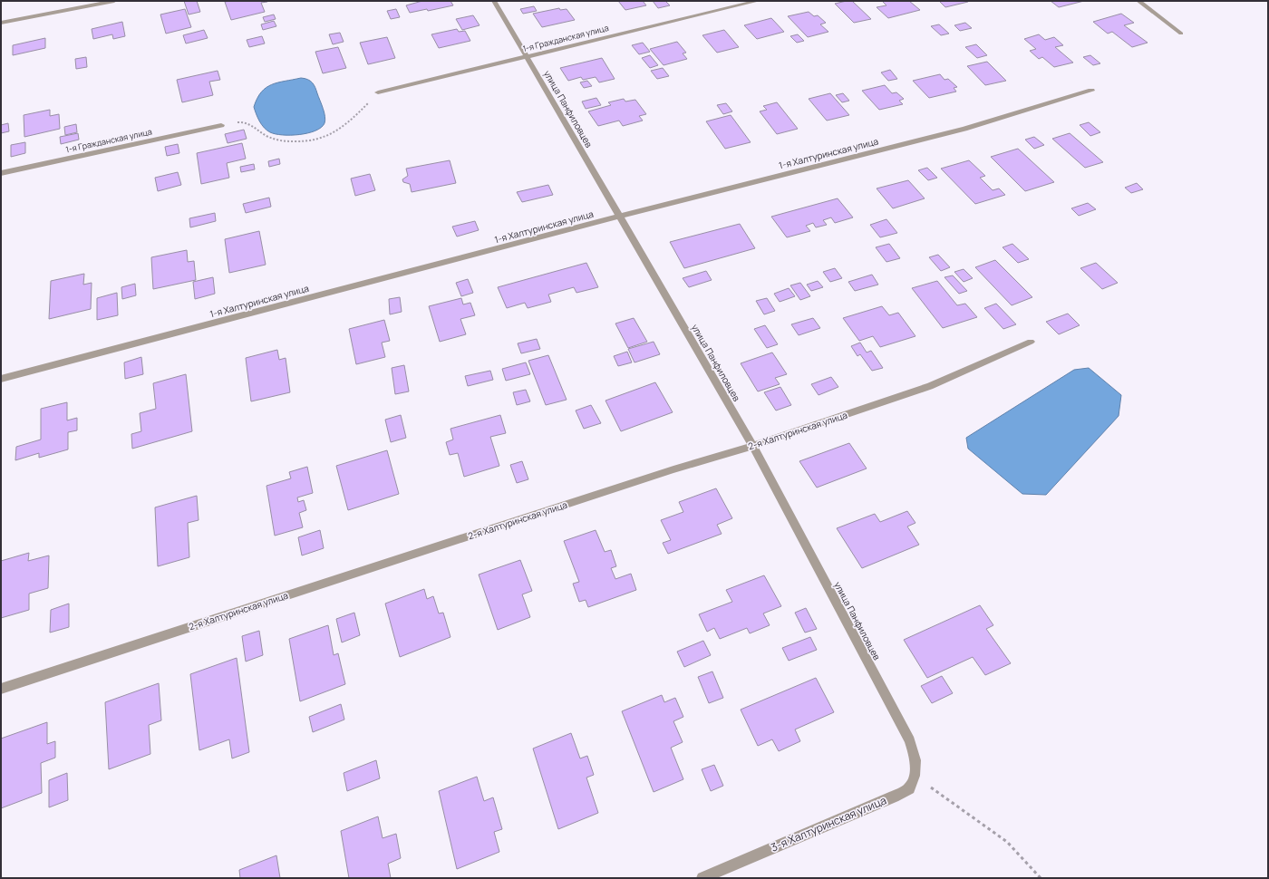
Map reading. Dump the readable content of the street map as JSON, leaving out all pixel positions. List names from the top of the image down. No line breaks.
{"streets":{"street":["1-я Гражданская улица","улица Панфиловцев","1-я Халтуринская улица","2-я Халтуринская улица","3-я Халтуринская улица"]},"crossings":[["1-я Гражданская улица","улица Панфиловцев"],["улица Панфиловцев","1-я Халтуринская улица"],["улица Панфиловцев","2-я Халтуринская улица"],["улица Панфиловцев","3-я Халтуринская улица"]]}
